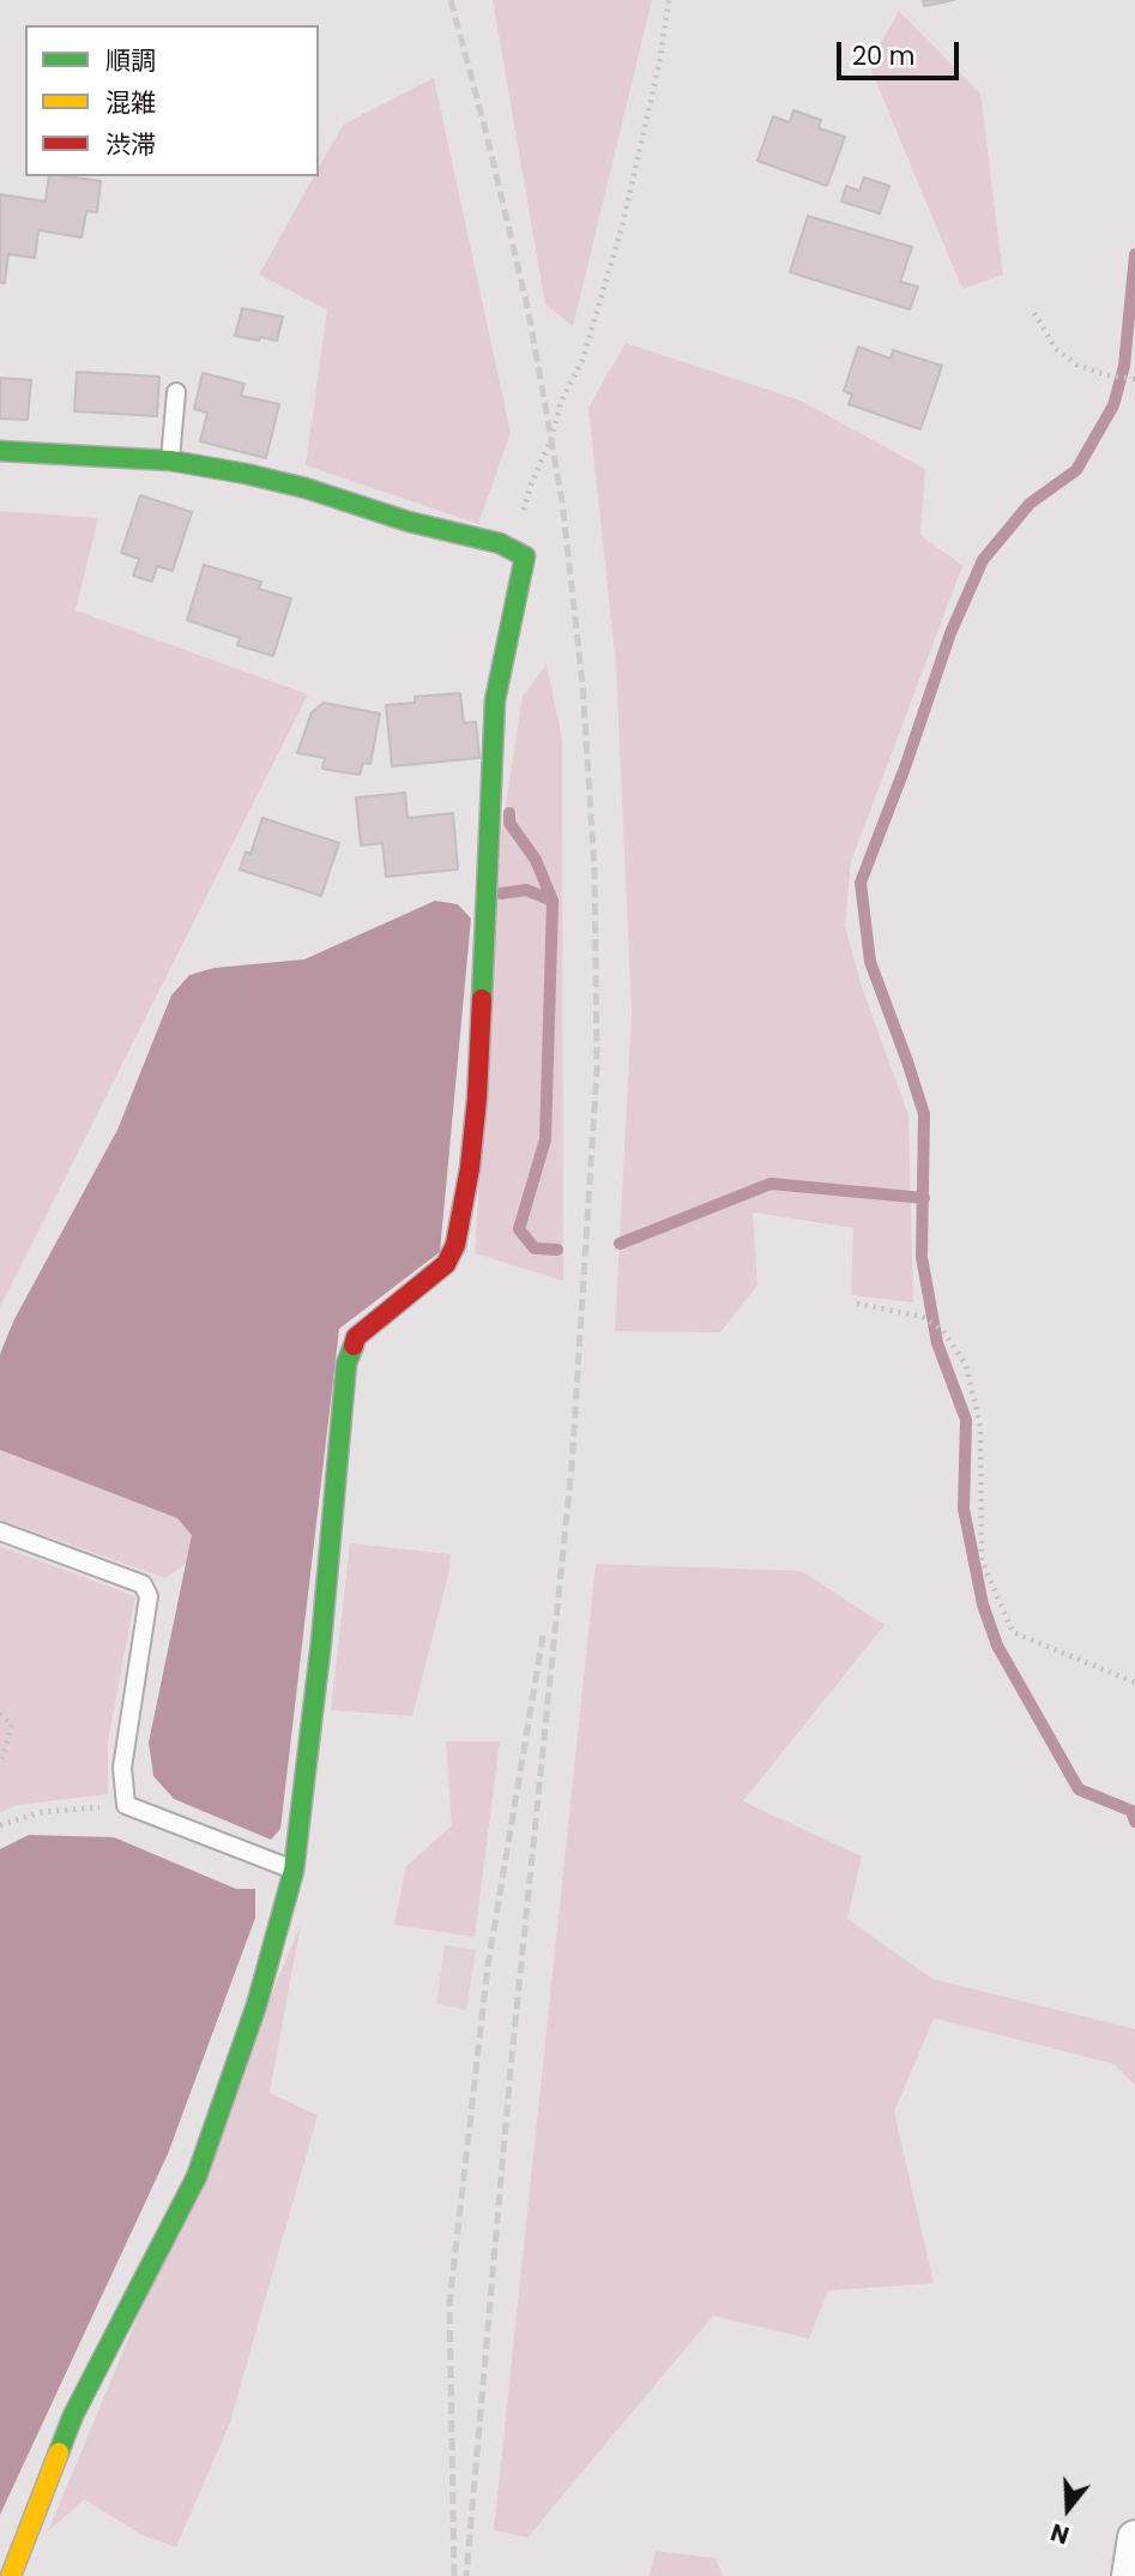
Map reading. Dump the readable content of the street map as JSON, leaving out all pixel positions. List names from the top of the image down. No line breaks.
{"legend":["順調","混雑","渋滞"],"scale_bar":"20 m","north":"bottom"}
